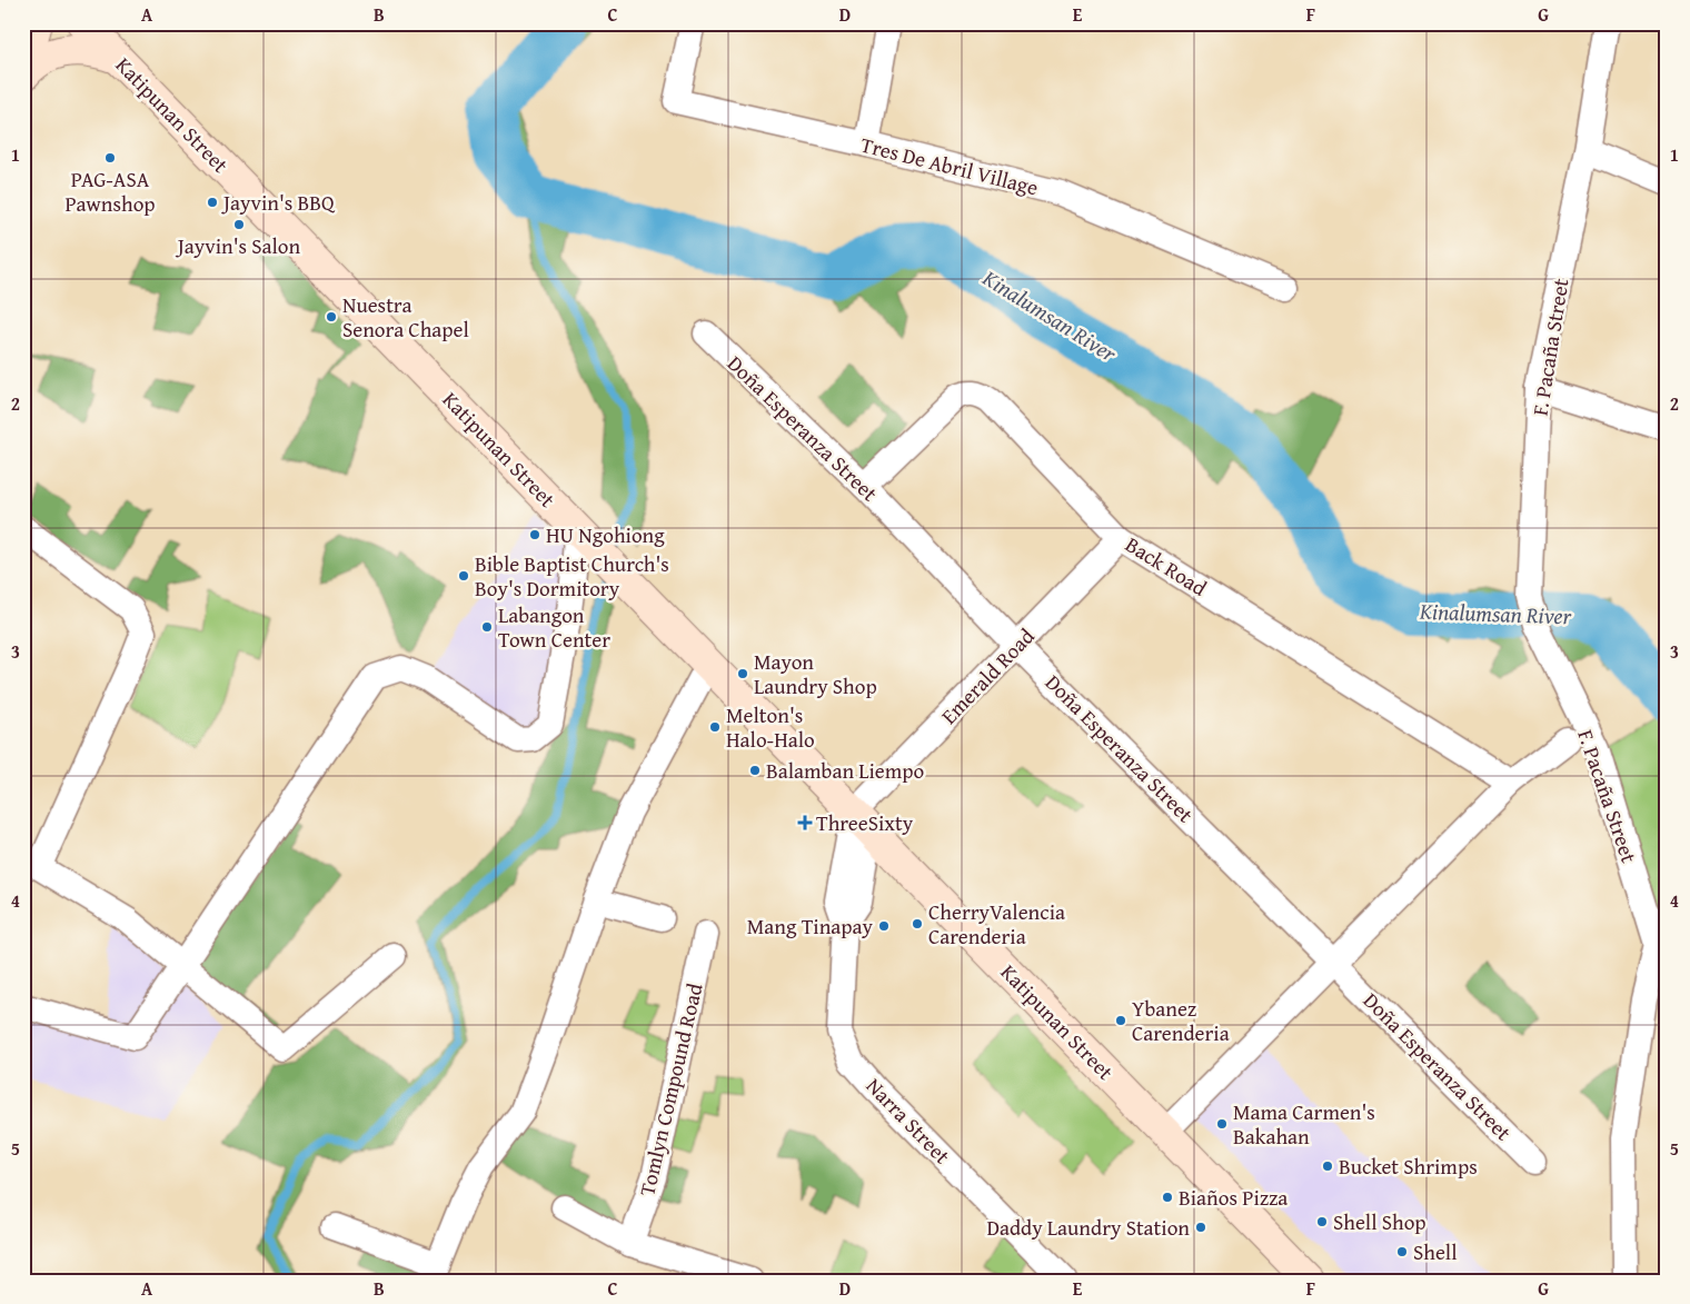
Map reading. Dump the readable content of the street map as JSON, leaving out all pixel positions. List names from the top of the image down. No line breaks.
{"streets":{"main road":["Katipunan Street"],"street":["Tres De Abril Village","F. Pacaña Street","Doña Esperanza Street","Back Road","Emerald Road","Tomlyn Compound Road","Narra Street"]},"crossings":[["Katipunan Street","Emerald Road"],["Katipunan Street","Narra Street"],["Doña Esperanza Street","Back Road"],["Doña Esperanza Street","Emerald Road"],["Back Road","Emerald Road"],["Emerald Road","Narra Street"]],"water":["Kinalumsan River"],"places":{"other":["PAG-ASA Pawnshop","Jayvin's BBQ","Jayvin's Salon","Nuestra Senora Chapel","HU Ngohiong","Bible Baptist Church's Boy's Dormitory","Labangon Town Center","Mayon Laundry Shop","Melton's Halo-Halo","Balamban Liempo","CherryValencia Carenderia","Mang Tinapay","Ybanez Carenderia","Mama Carmen's Bakahan","Bucket Shrimps","Biaños Pizza","Shell Shop","Daddy Laundry Station","Shell"],"health":["ThreeSixty"]},"grid":{"columns":["A","B","C","D","E","F","G"],"rows":["1","2","3","4","5"]}}
